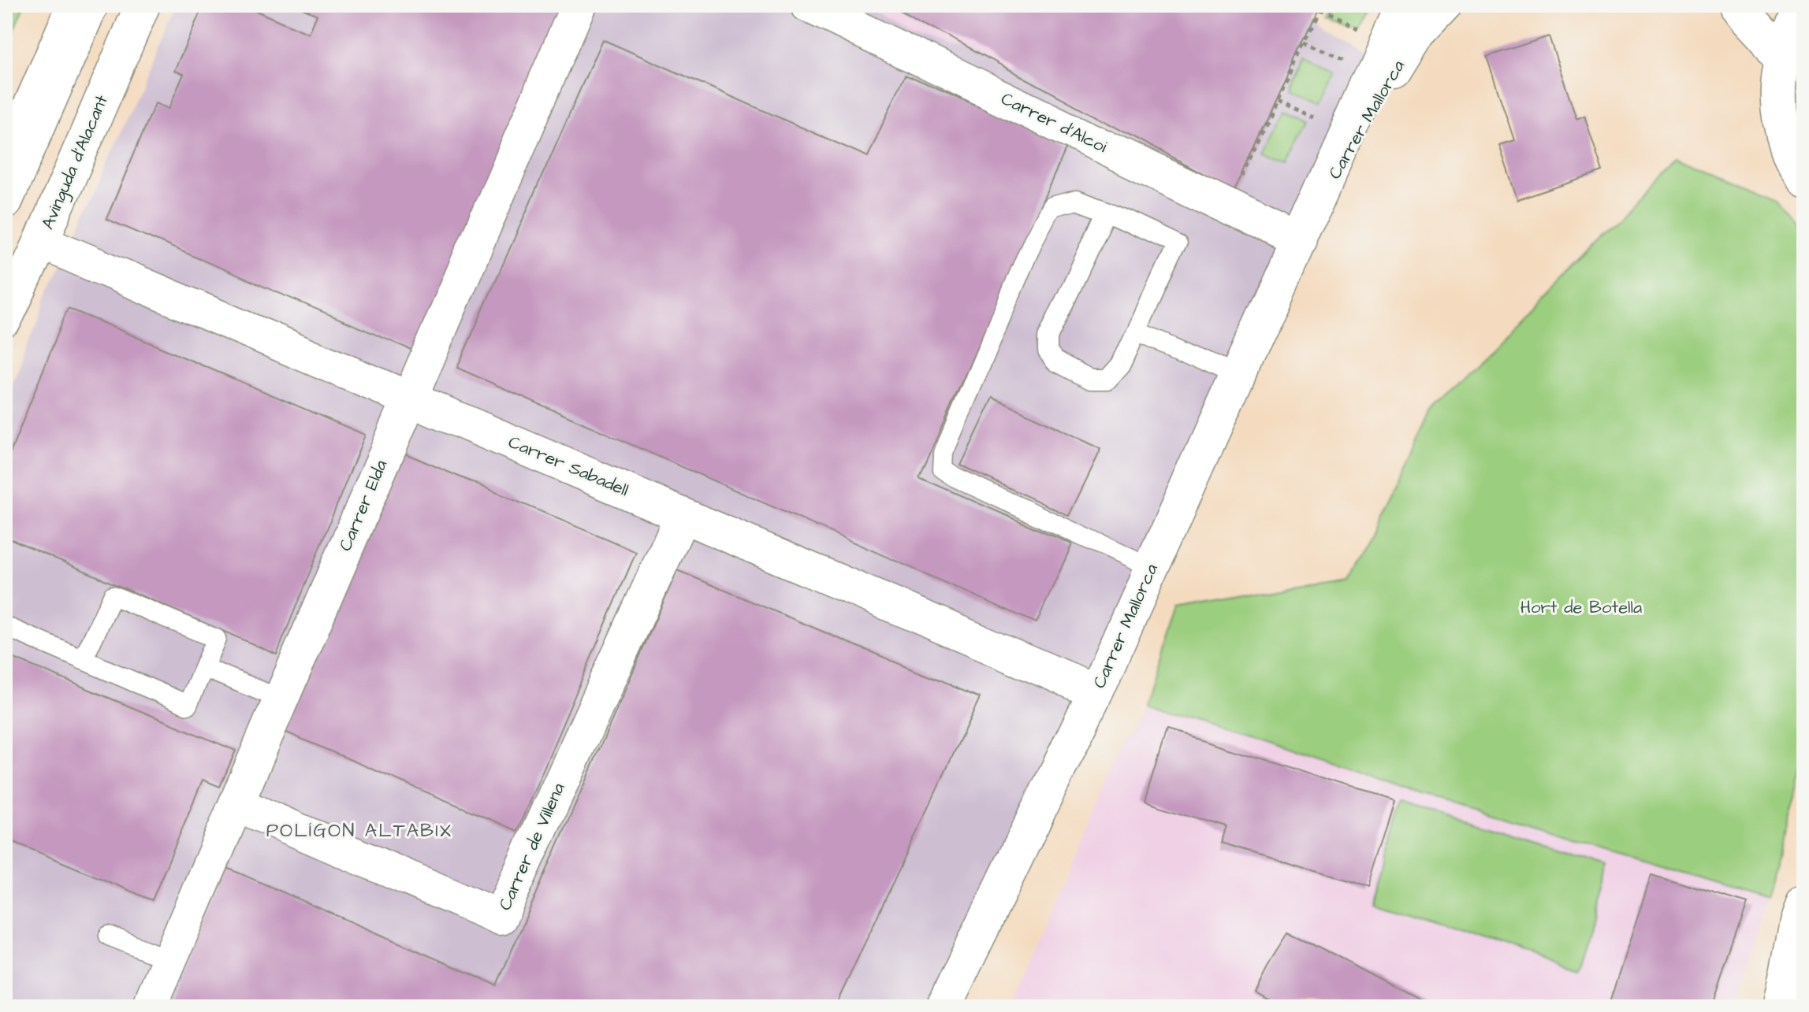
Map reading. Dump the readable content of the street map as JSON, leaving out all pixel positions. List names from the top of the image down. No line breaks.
{"streets":{"street":["Carrer Mallorca","Carrer d'Alcoi","Avinguda d'Alacant","Carrer Sabadell","Carrer Elda","Carrer de Villena"]},"crossings":[["Carrer Mallorca","Carrer d'Alcoi"],["Carrer Mallorca","Carrer Sabadell"],["Avinguda d'Alacant","Carrer Sabadell"],["Carrer Sabadell","Carrer Elda"],["Carrer Sabadell","Carrer de Villena"],["Carrer Elda","Carrer de Villena"]],"districts":["POLÍGON ALTABIX"],"parks":["Hort de Botella"]}
